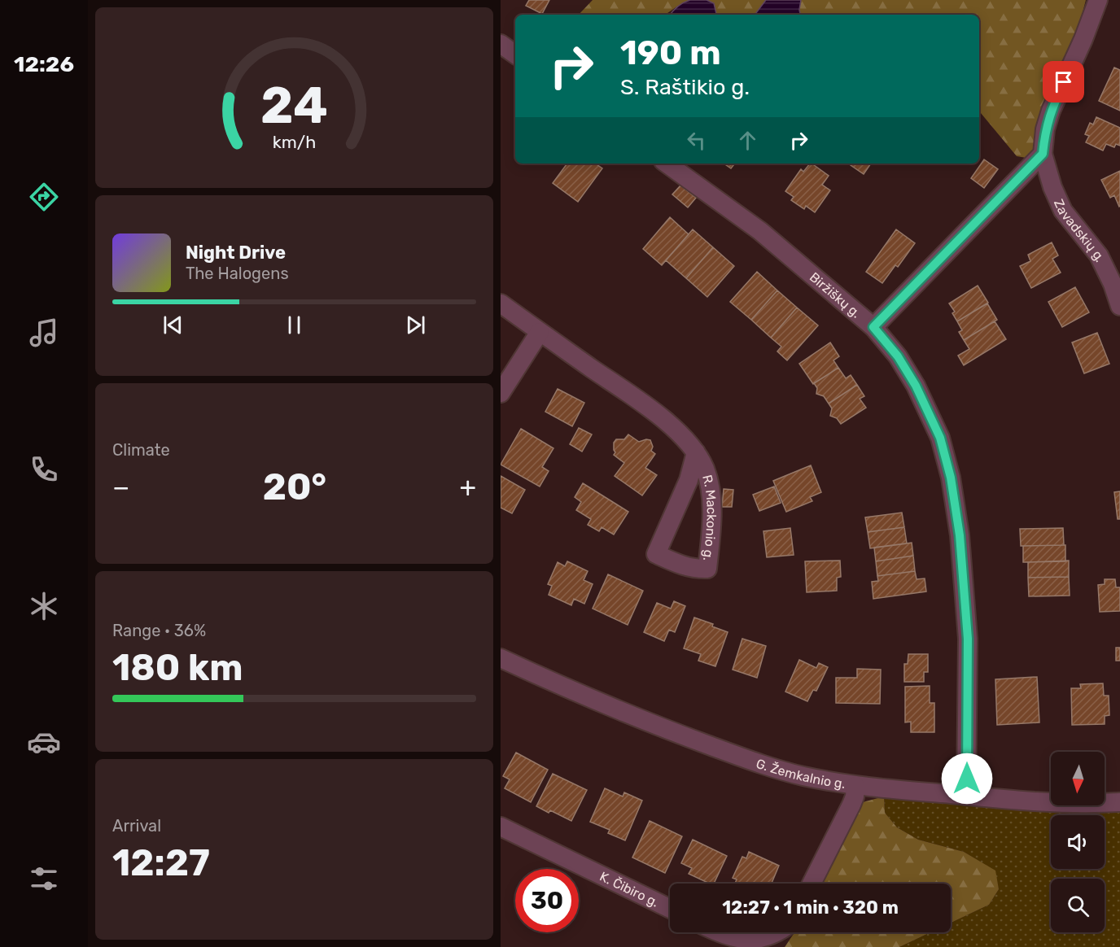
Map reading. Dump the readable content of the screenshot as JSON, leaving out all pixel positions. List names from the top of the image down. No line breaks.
{"streets":{"street":["Zavadskių g.","Biržiškų g.","R. Mackonio g.","G. Žemkalnio g.","K. Čibiro g."]},"crossings":[["Biržiškų g.","G. Žemkalnio g."]],"north":"bottom","page":{"tabs":"12:26","turn":["190 m","S. Raštikio g."],"song":["Night Drive","The Halogens"],"tile":["Climate",["Range · 36%","180 km"],["Arrival","12:27"]],"heat":["−","20°","+"],"limit":"30","trip":"12:27 · 1 min · 320 m","gauge":["24","km/h"]}}
